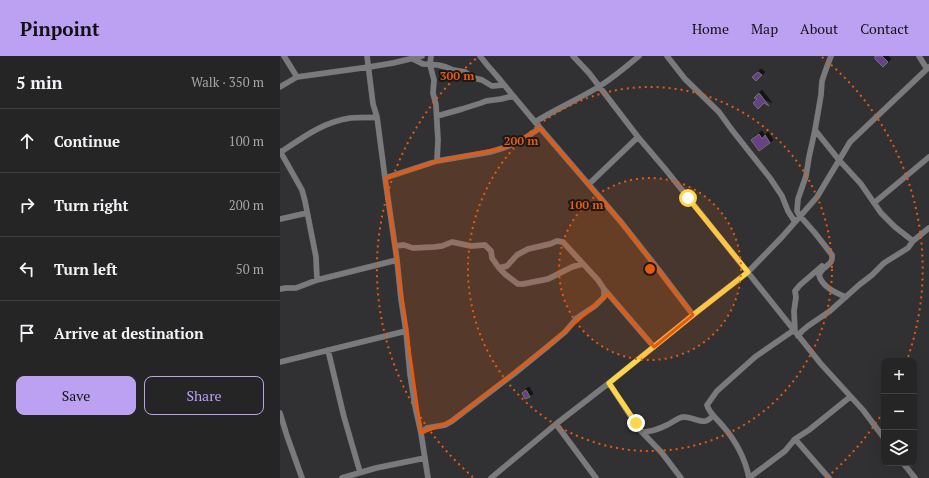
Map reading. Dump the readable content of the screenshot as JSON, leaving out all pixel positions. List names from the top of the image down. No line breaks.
{"page":{"header":"Pinpoint","nav":["Home","Map","About","Contact"],"heading":["5 min","Walk · 350 m"],"list":[["Continue","100 m"],["Turn right","200 m"],["Turn left","50 m"],"Arrive at destination"],"map_buttons":["+","−"],"buttons":["Save","Share"]},"rings":["300 m","200 m","100 m"]}
